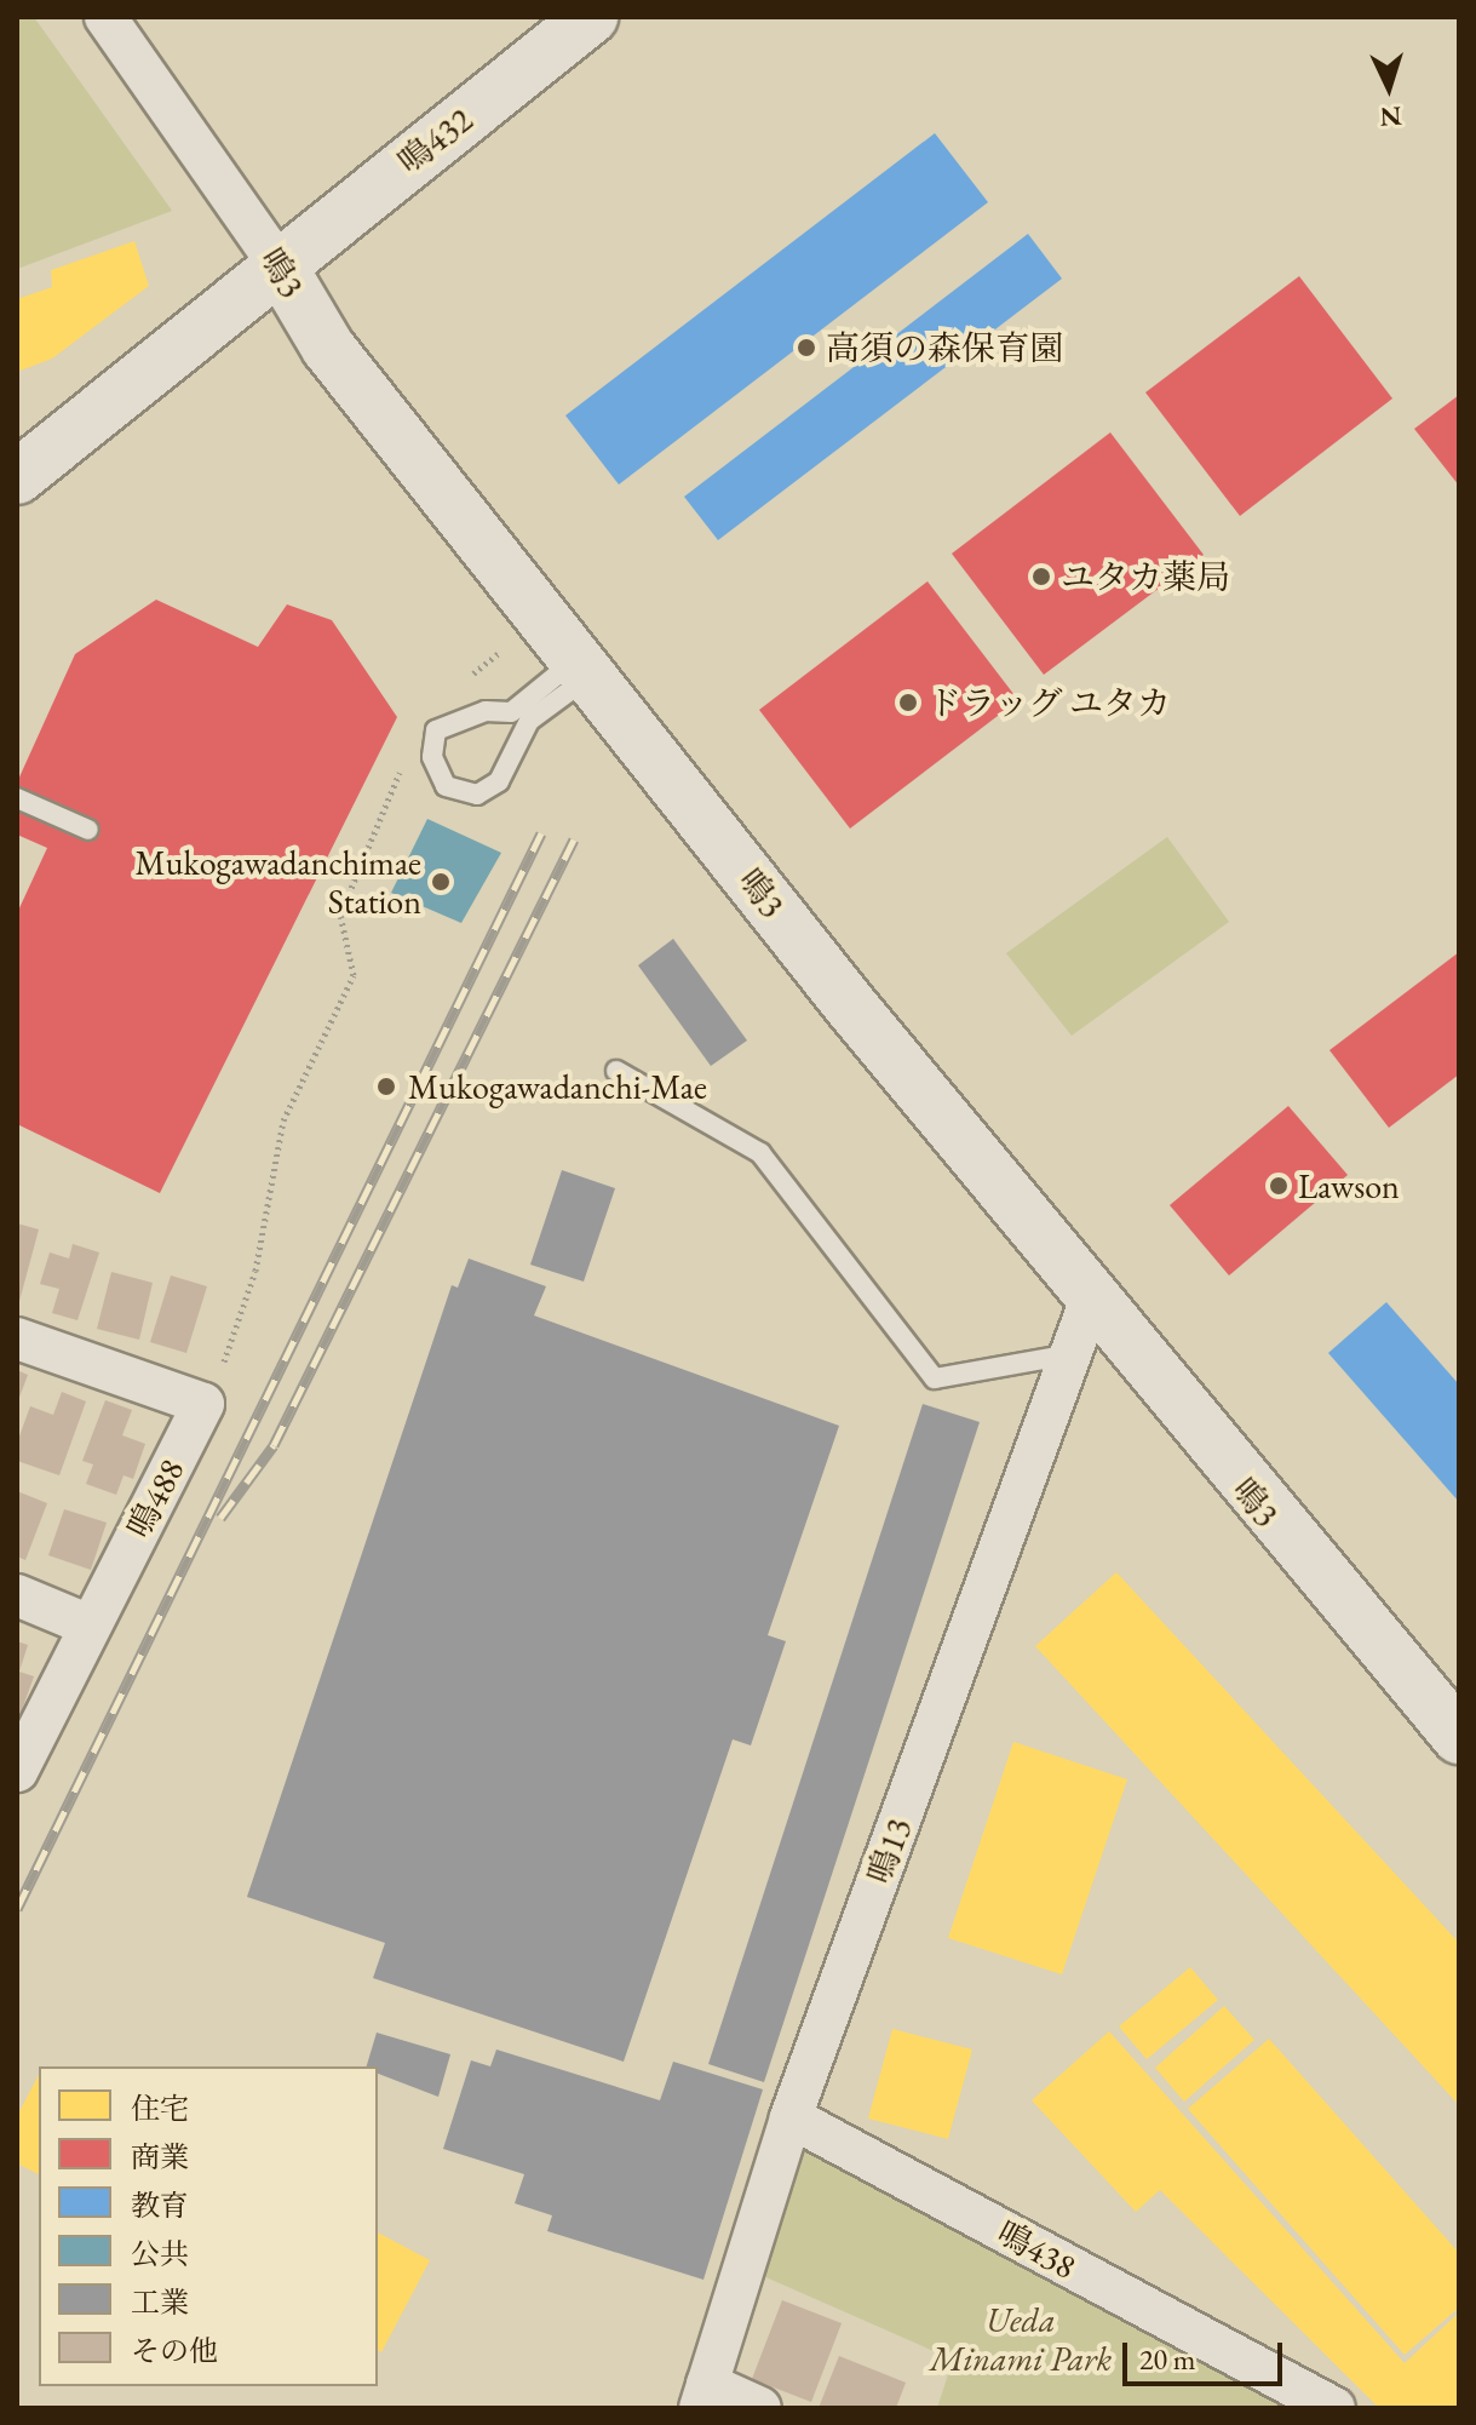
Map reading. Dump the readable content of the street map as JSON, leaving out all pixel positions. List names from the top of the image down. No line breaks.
{"streets":{"street":["鳴432","鳴3","鳴488","鳴13","鳴438"]},"crossings":[["鳴432","鳴3"],["鳴3","鳴13"],["鳴13","鳴438"]],"parks":["Ueda Minami Park"],"places":["高須の森保育園","ユタカ薬局","ドラッグ ユタカ","Mukogawadanchimae Station","Mukogawadanchi-Mae","Lawson"],"legend":["住宅","商業","教育","公共","工業","その他"],"scale_bar":"20 m","north":"bottom"}
